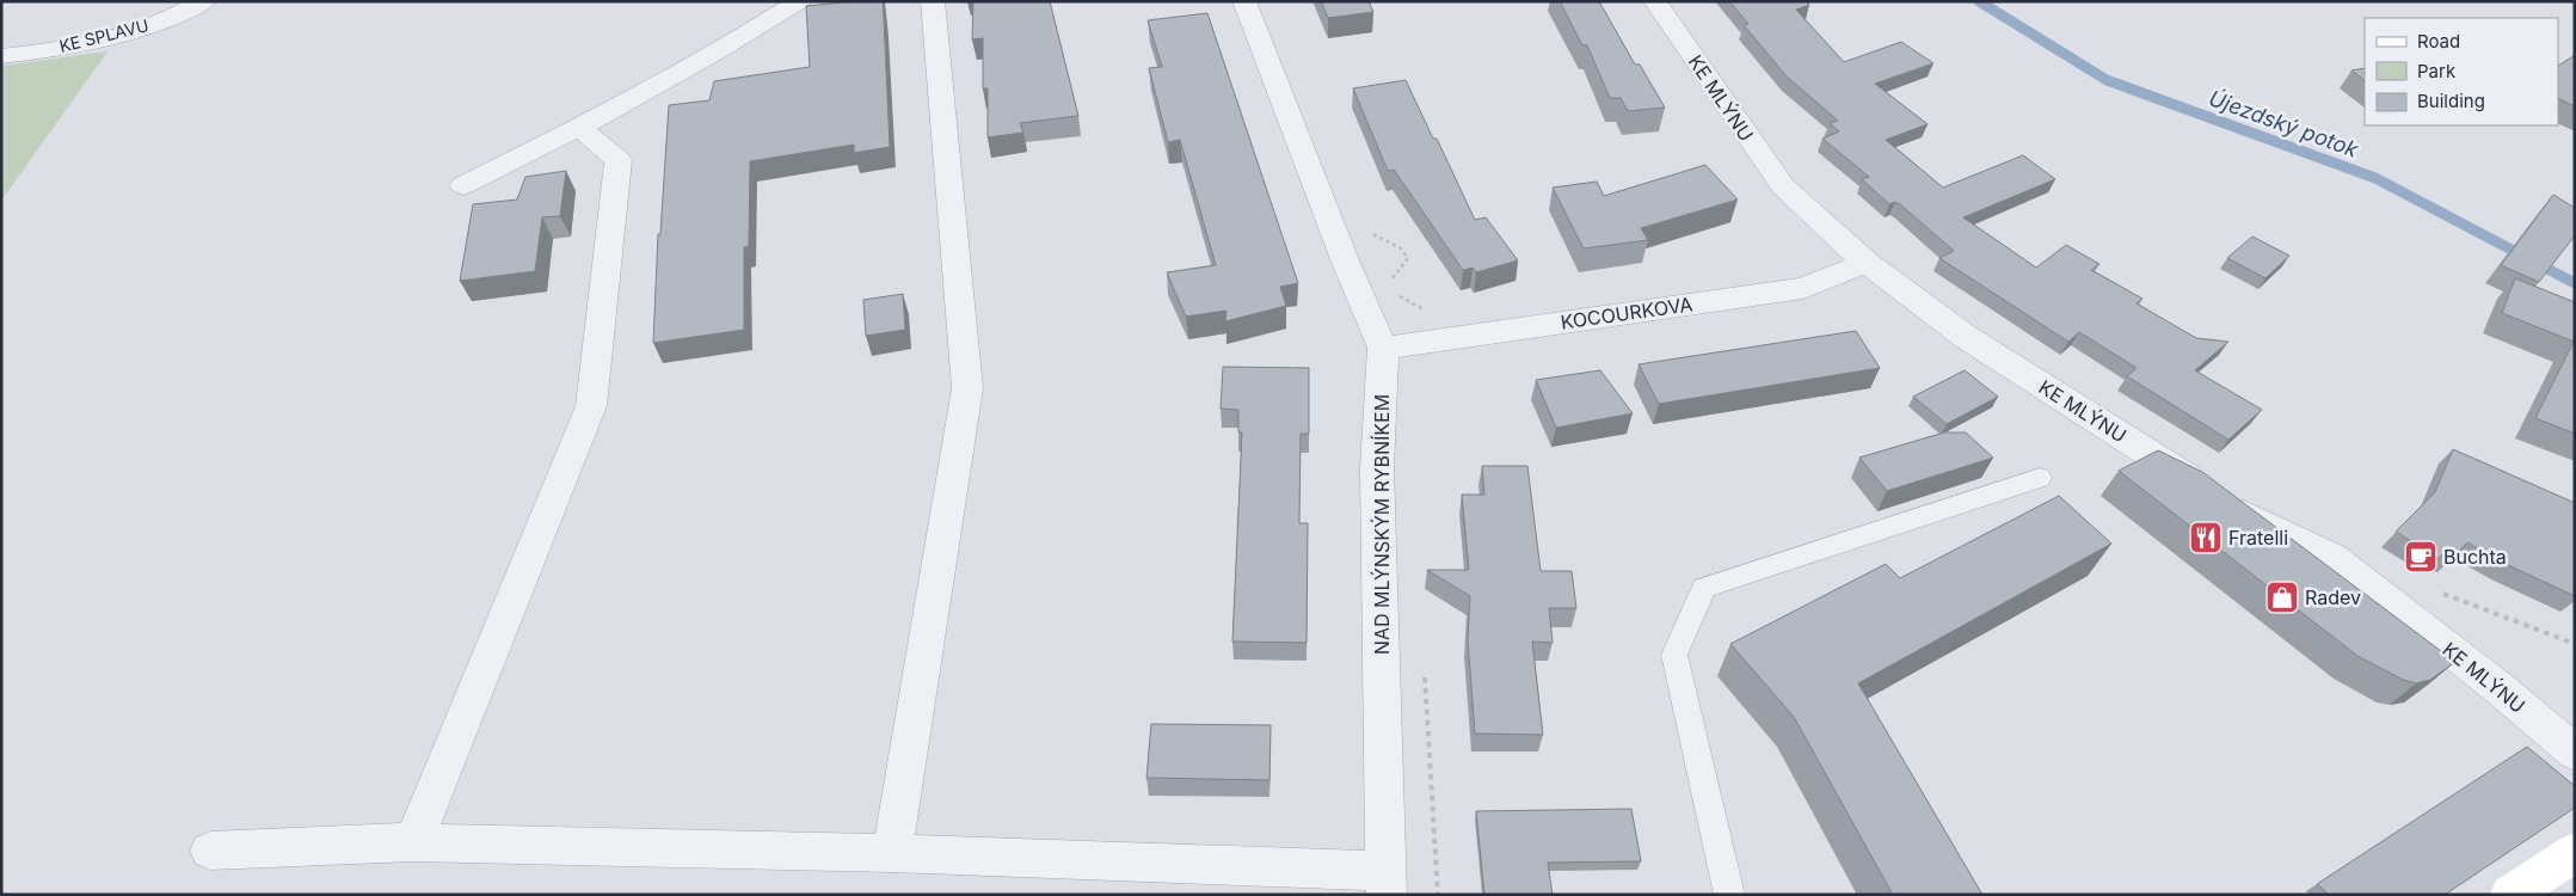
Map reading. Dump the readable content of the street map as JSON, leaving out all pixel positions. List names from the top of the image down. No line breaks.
{"streets":{"street":["KE SPLAVU","KE MLÝNU","KOCOURKOVA","NAD MLÝNSKÝM RYBNÍKEM"]},"crossings":[["KE MLÝNU","KOCOURKOVA"],["KOCOURKOVA","NAD MLÝNSKÝM RYBNÍKEM"]],"water":["Újezdský potok"],"places":{"restaurant":["Fratelli"],"cafe":["Buchta"],"shop":["Radev"]},"legend":["Road","Park","Building"]}
